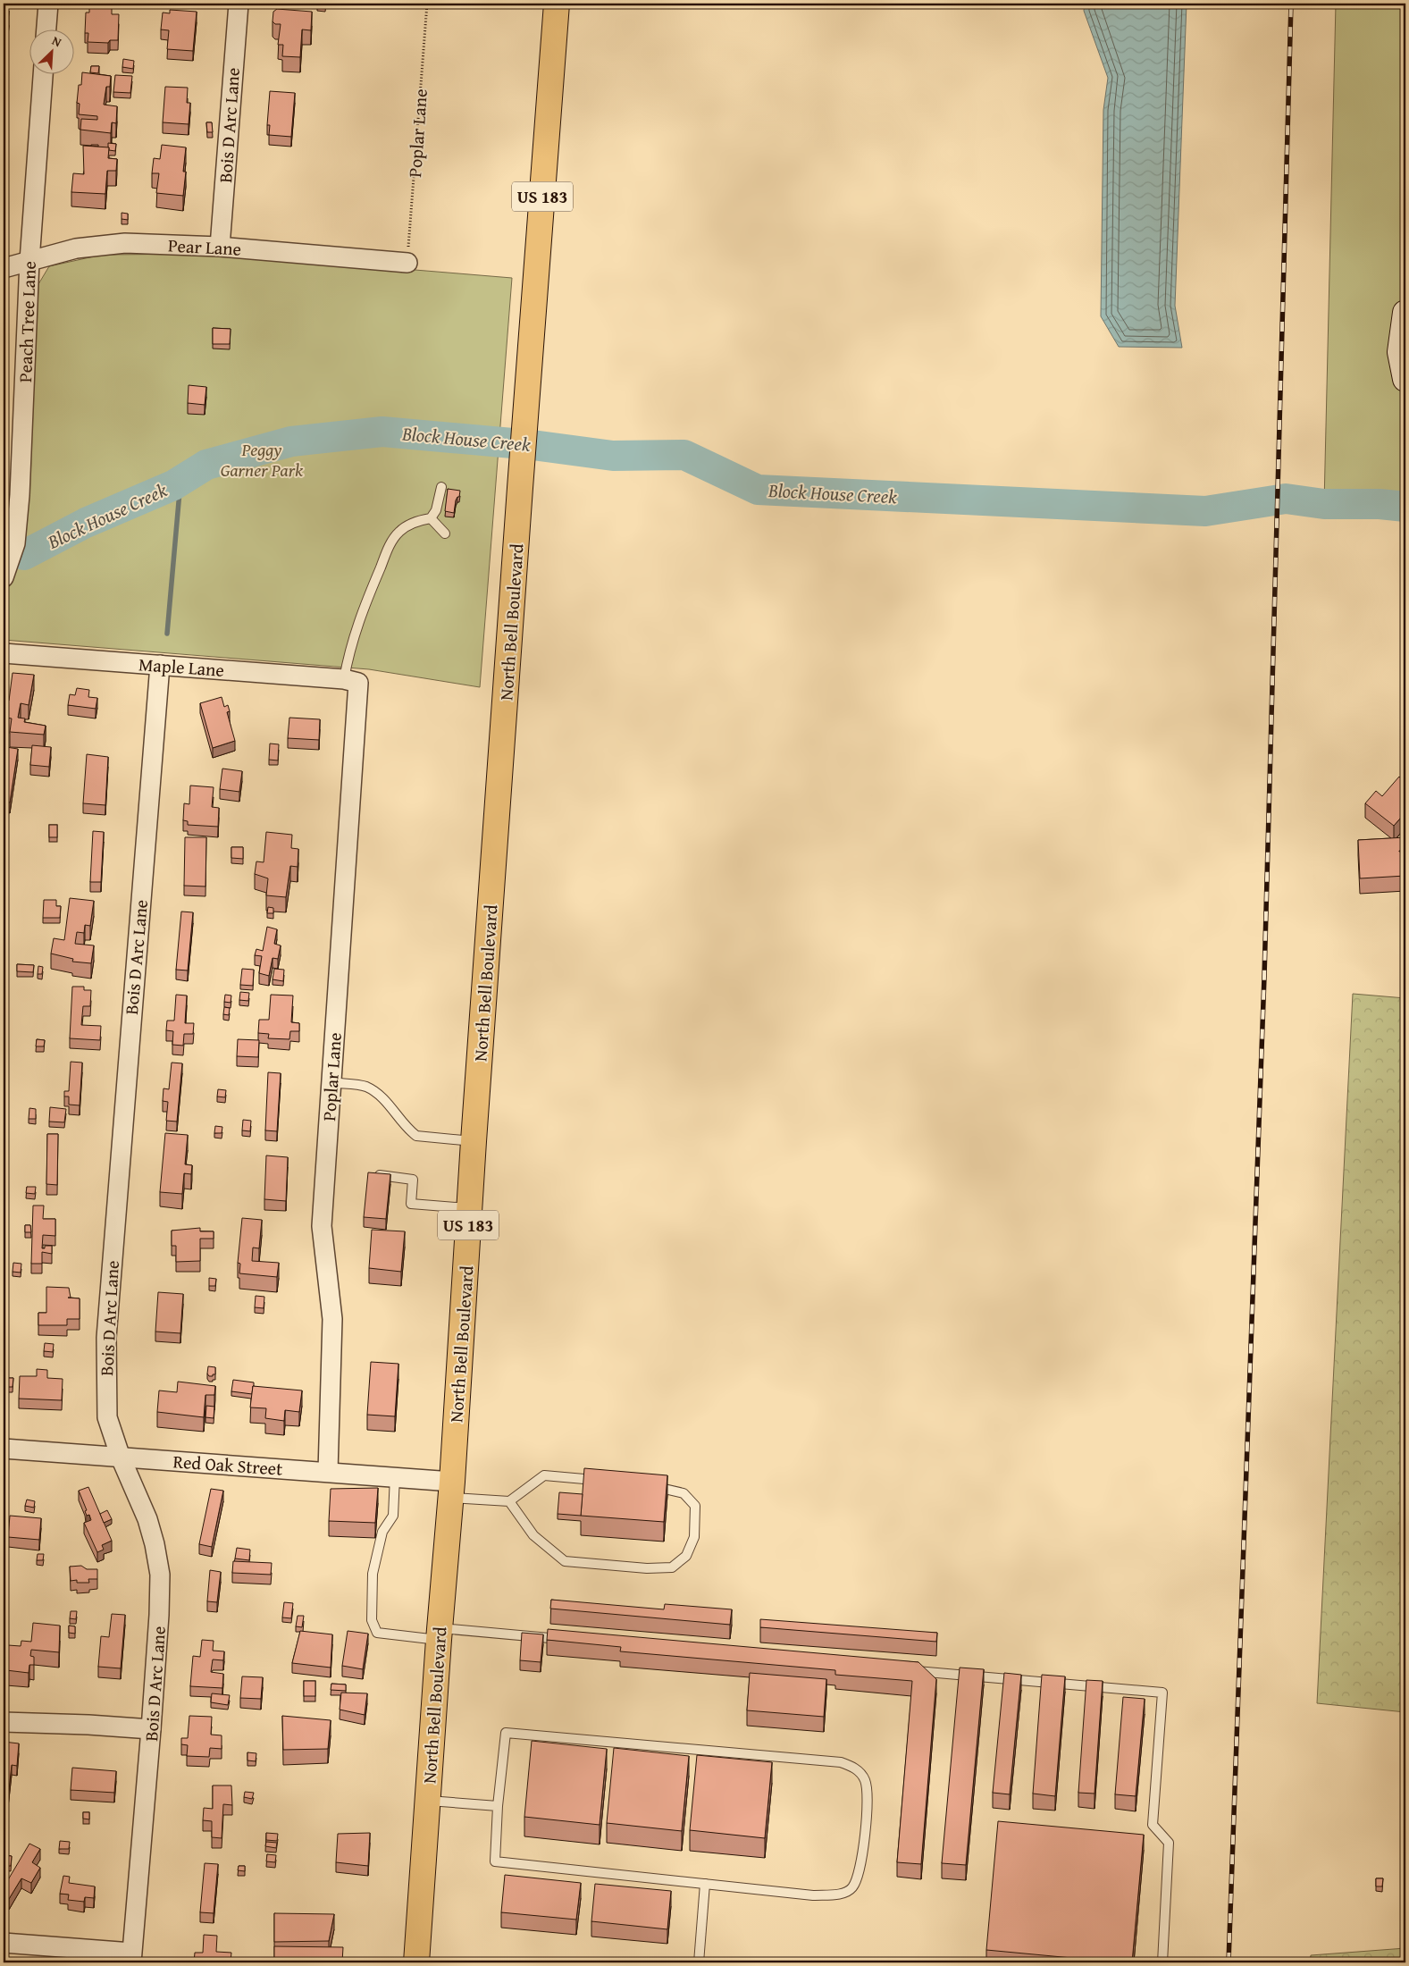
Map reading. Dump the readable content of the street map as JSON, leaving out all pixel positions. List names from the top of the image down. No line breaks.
{"streets":{"main road":["US 183","North Bell Boulevard"],"street":["Bois D Arc Lane","Poplar Lane","Pear Lane","Peach Tree Lane","Maple Lane","Red Oak Street"]},"crossings":[["Bois D Arc Lane","Pear Lane"],["Bois D Arc Lane","Maple Lane"],["Bois D Arc Lane","Red Oak Street"],["Poplar Lane","Pear Lane"],["Poplar Lane","Maple Lane"],["Poplar Lane","Red Oak Street"],["Pear Lane","Peach Tree Lane"],["North Bell Boulevard","Red Oak Street"]],"water":["Block House Creek"],"parks":["Peggy Garner Park"],"north":"top right"}
